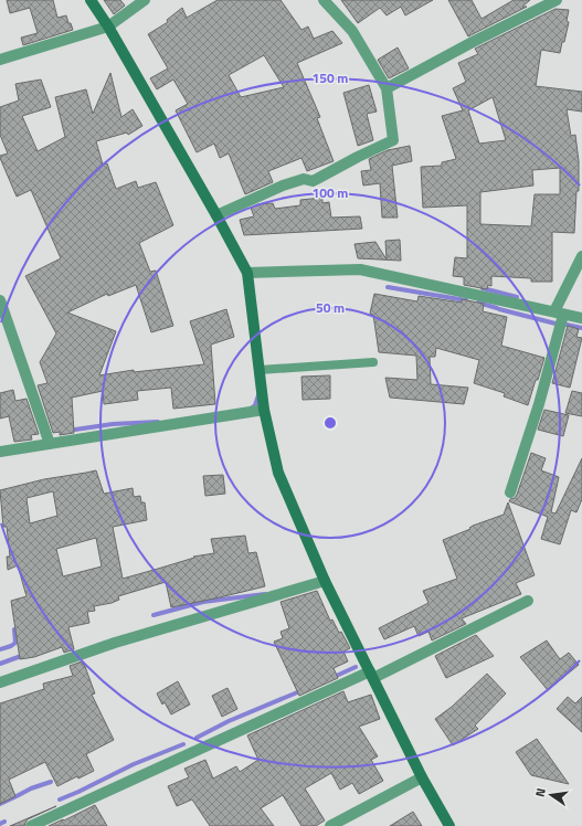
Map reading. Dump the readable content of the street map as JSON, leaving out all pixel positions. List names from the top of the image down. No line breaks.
{"north":"left","rings":["150 m","100 m","50 m"]}
